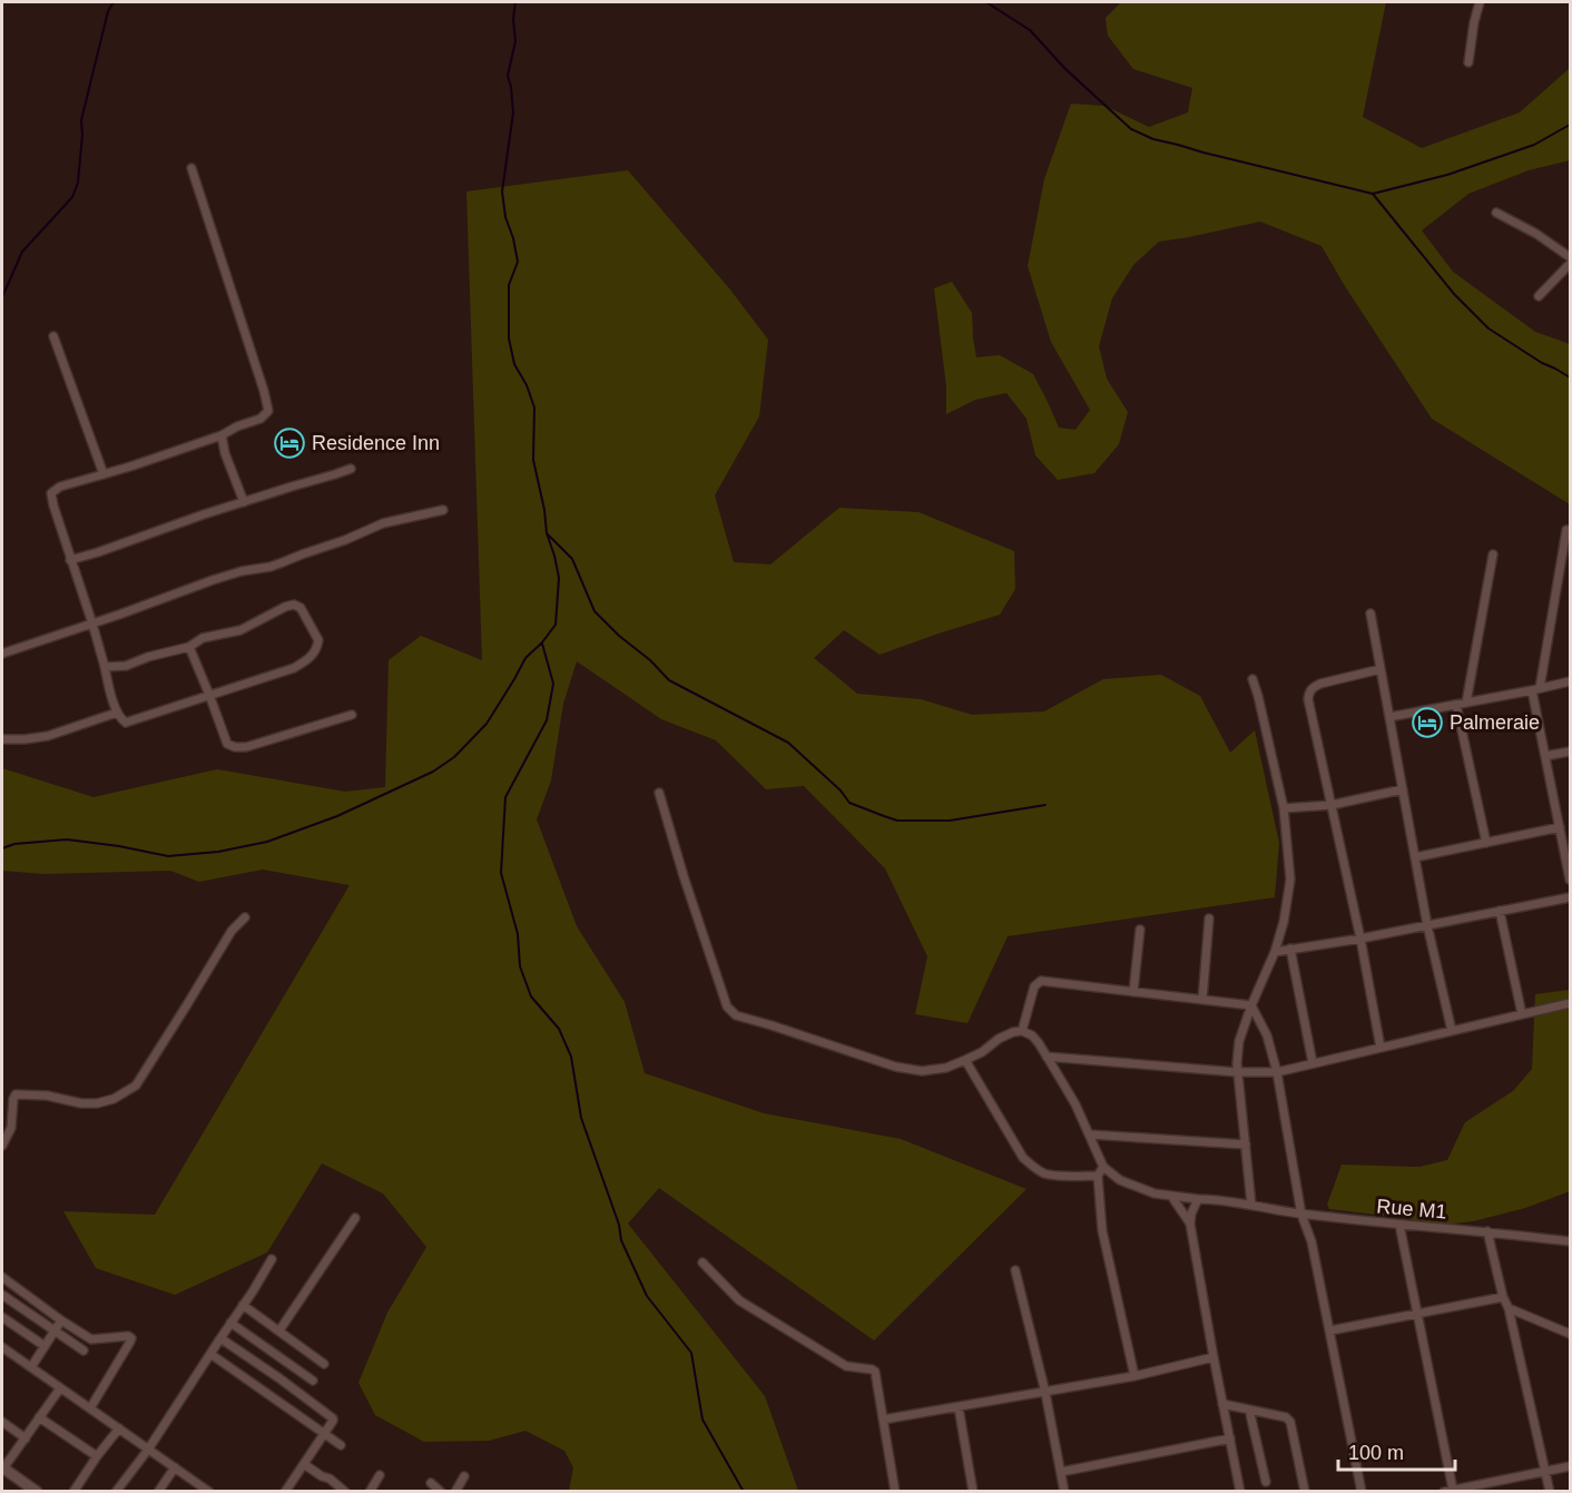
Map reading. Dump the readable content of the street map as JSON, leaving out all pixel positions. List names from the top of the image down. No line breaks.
{"streets":{"street":["Rue M1"]},"places":{"hotel":["Residence Inn","Palmeraie"]},"scale_bar":"100 m"}
